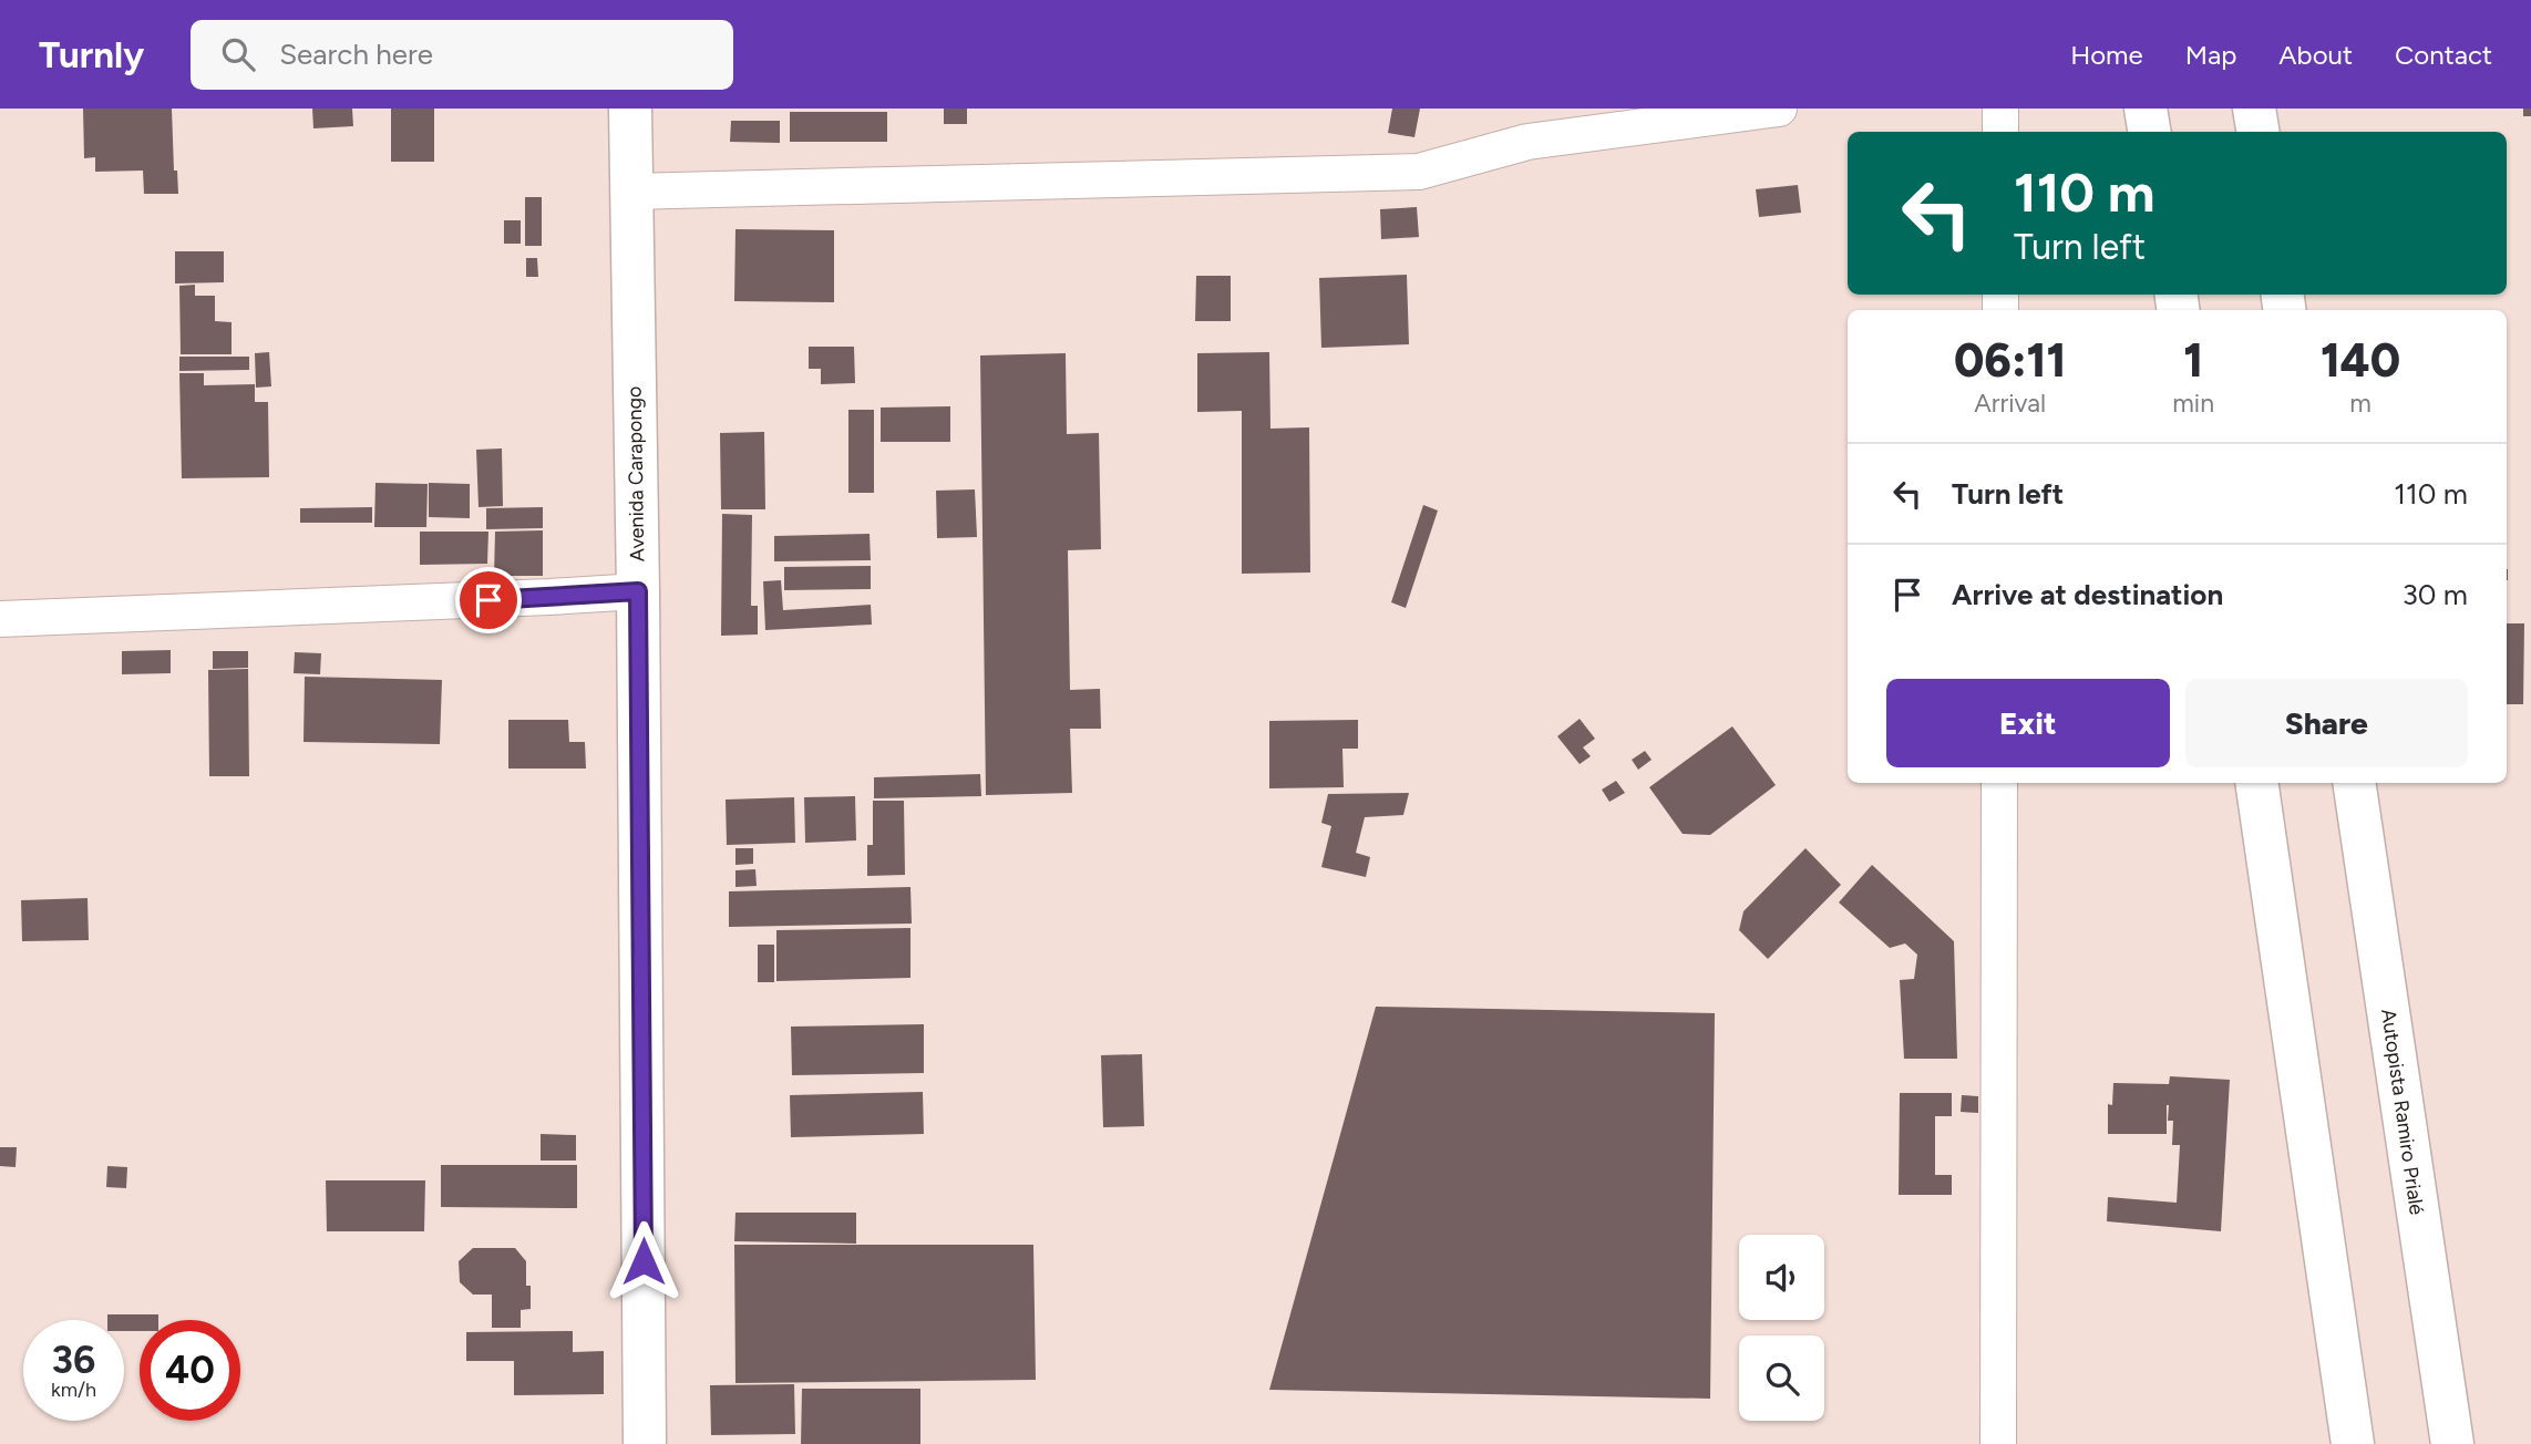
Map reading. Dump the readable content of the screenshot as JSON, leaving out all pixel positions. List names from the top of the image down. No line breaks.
{"streets":{"main road":["Avenida Carapongo","Autopista Ramiro Prialé"]},"page":{"header":"Turnly","search":"Search here","nav":["Home","Map","About","Contact"],"turn":["110 m","Turn left"],"eta":["06:11","Arrival","1","min","140","m"],"list":[{"name":"Turn left","value":"110 m"},{"name":"Arrive at destination","value":"30 m"}],"buttons":["Exit","Share"],"speed":"36 km/h","limit":"40"}}
